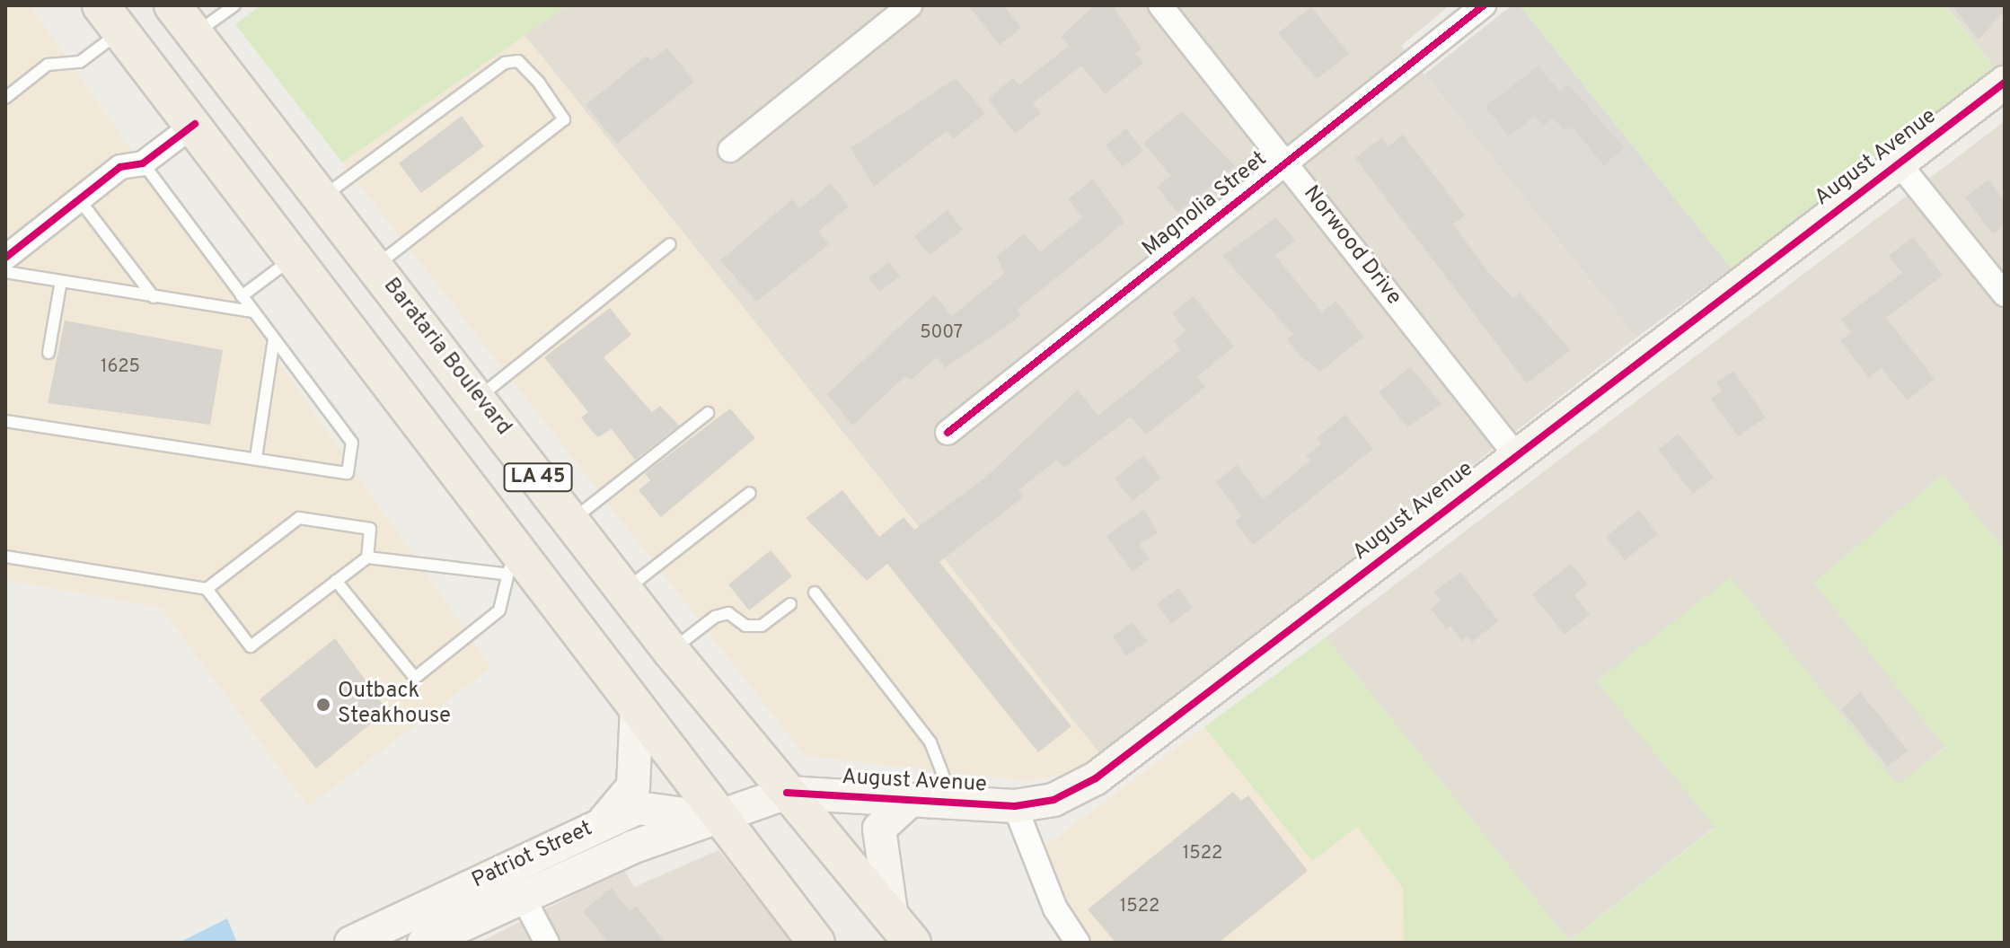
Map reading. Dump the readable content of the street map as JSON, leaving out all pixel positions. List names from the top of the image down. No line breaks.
{"streets":{"main road":["Barataria Boulevard","LA 45"],"street":["August Avenue","Magnolia Street","Norwood Drive","Patriot Street"]},"crossings":[["August Avenue","Norwood Drive"],["August Avenue","Barataria Boulevard"],["August Avenue","Patriot Street"],["Magnolia Street","Norwood Drive"],["Barataria Boulevard","Patriot Street"],["LA 45","Patriot Street"]],"places":["Outback Steakhouse"],"house_numbers":["5007","1625","1522","1522"]}
